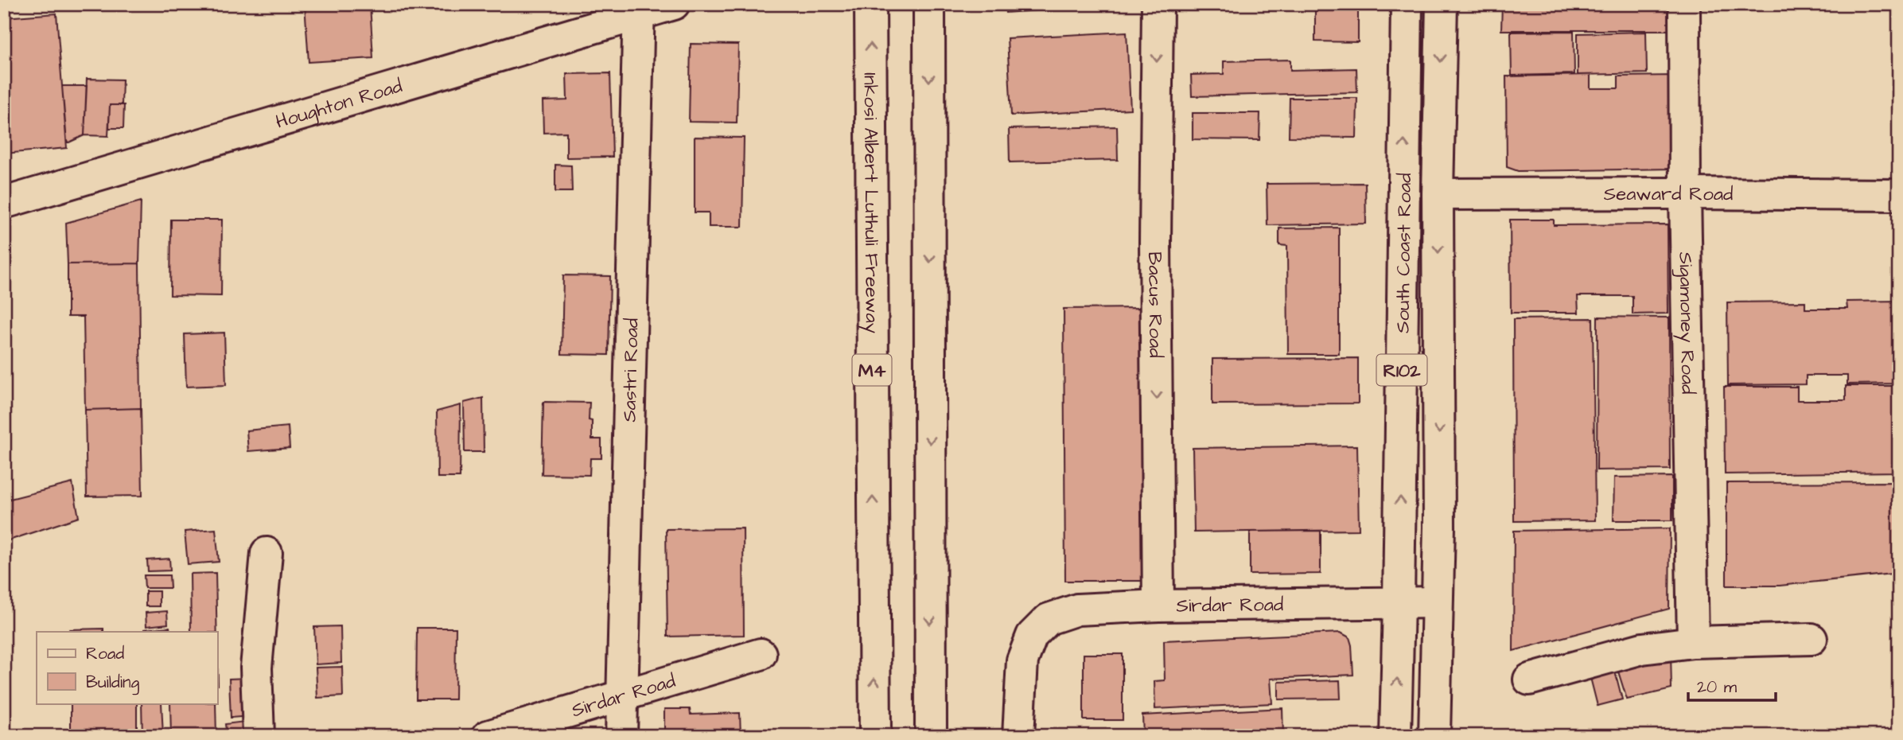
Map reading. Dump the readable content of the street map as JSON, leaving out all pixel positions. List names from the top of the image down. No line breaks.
{"streets":{"main road":["Houghton Road","Seaward Road","Inkosi Albert Luthuli Freeway","South Coast Road","Bacus Road","Sigamoney Road","Sastri Road","M4","R102","Sirdar Road"]},"crossings":[["Houghton Road","Sastri Road"],["Seaward Road","South Coast Road"],["Seaward Road","Sigamoney Road"],["South Coast Road","Sirdar Road"],["Bacus Road","Sirdar Road"],["Sastri Road","Sirdar Road"]],"legend":["Road","Building"],"scale_bar":"20 m"}
